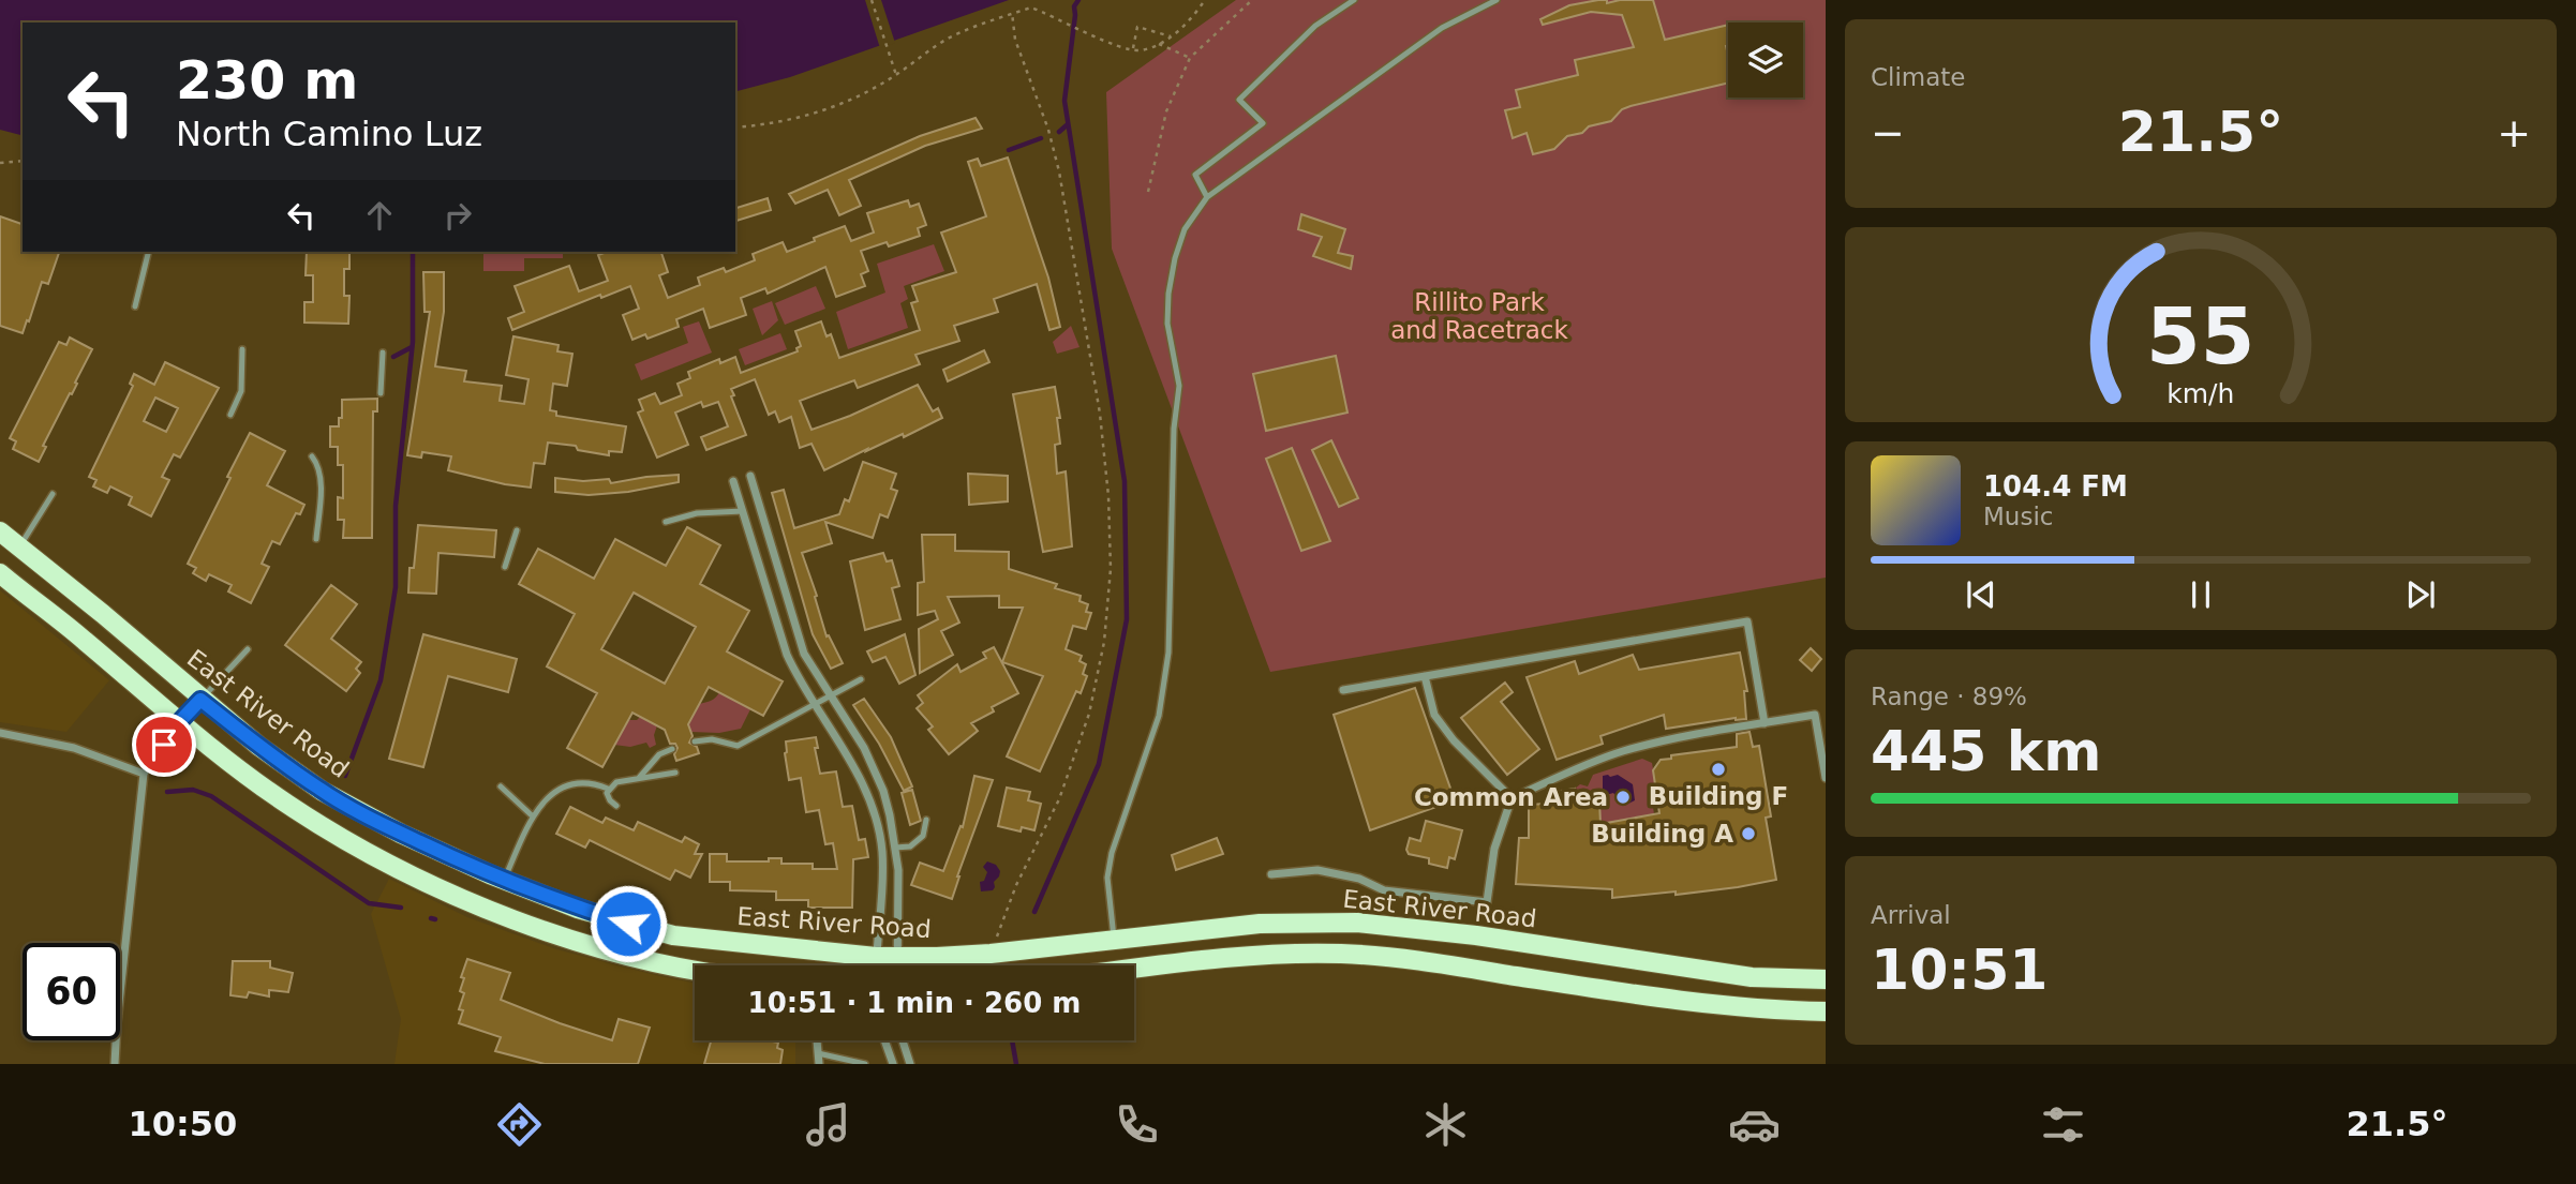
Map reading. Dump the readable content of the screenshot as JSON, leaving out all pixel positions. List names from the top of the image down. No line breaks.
{"streets":{"main road":["East River Road"]},"parks":["Rillito Park and Racetrack"],"places":["Building F","Common Area","Building A"],"page":{"tile":["Climate",["Range · 89%","445 km"],["Arrival","10:51"]],"turn":["230 m","North Camino Luz"],"heat":["−","21.5°","+"],"song":["104.4 FM","Music"],"limit":"60","trip":"10:51 · 1 min · 260 m","tabs":["10:50","21.5°"],"gauge":["55","km/h"]}}
